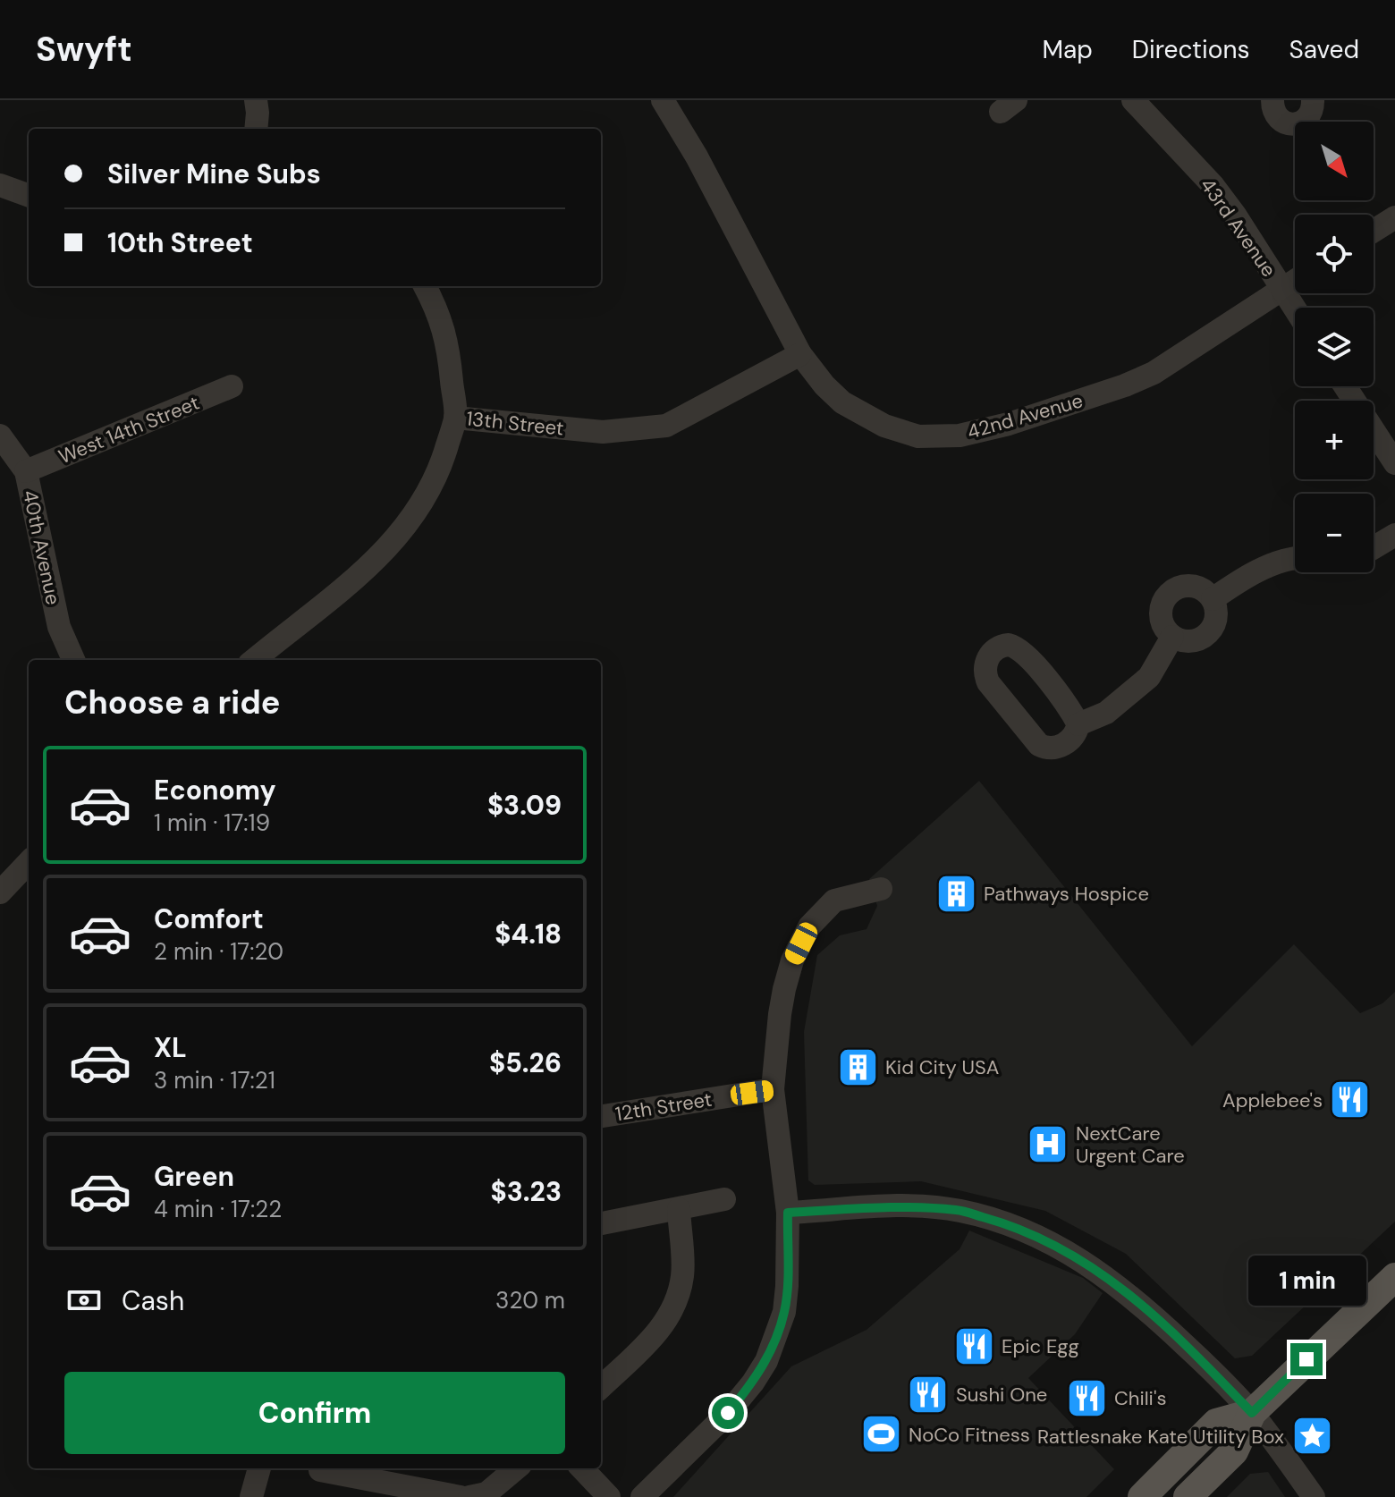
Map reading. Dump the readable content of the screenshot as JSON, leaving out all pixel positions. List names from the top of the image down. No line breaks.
{"streets":{"street":["43rd Avenue","42nd Avenue","13th Street","West 14th Street","40th Avenue","12th Street"]},"crossings":[["43rd Avenue","42nd Avenue"],["42nd Avenue","13th Street"],["West 14th Street","40th Avenue"]],"places":{"building":["Pathways Hospice","Kid City USA"],"restaurant":["Applebee's","Epic Egg","Sushi One","Chili's"],"hospital":["NextCare Urgent Care"],"sports":["NoCo Fitness"],"place":["Rattlesnake Kate Utility Box"]},"north":"bottom right","page":{"header":"Swyft","nav":["Map","Directions","Saved"],"map_buttons":["+","−"],"banner":["Silver Mine Subs","10th Street"],"heading":"Choose a ride","list":[{"name":"Economy","note":"1 min · 17:19","value":"$3.09"},{"name":"Comfort","note":"2 min · 17:20","value":"$4.18"},{"name":"XL","note":"3 min · 17:21","value":"$5.26"},{"name":"Green","note":"4 min · 17:22","value":"$3.23"}],"bubble":"1 min","pay":["Cash","320 m"],"buttons":"Confirm"}}
